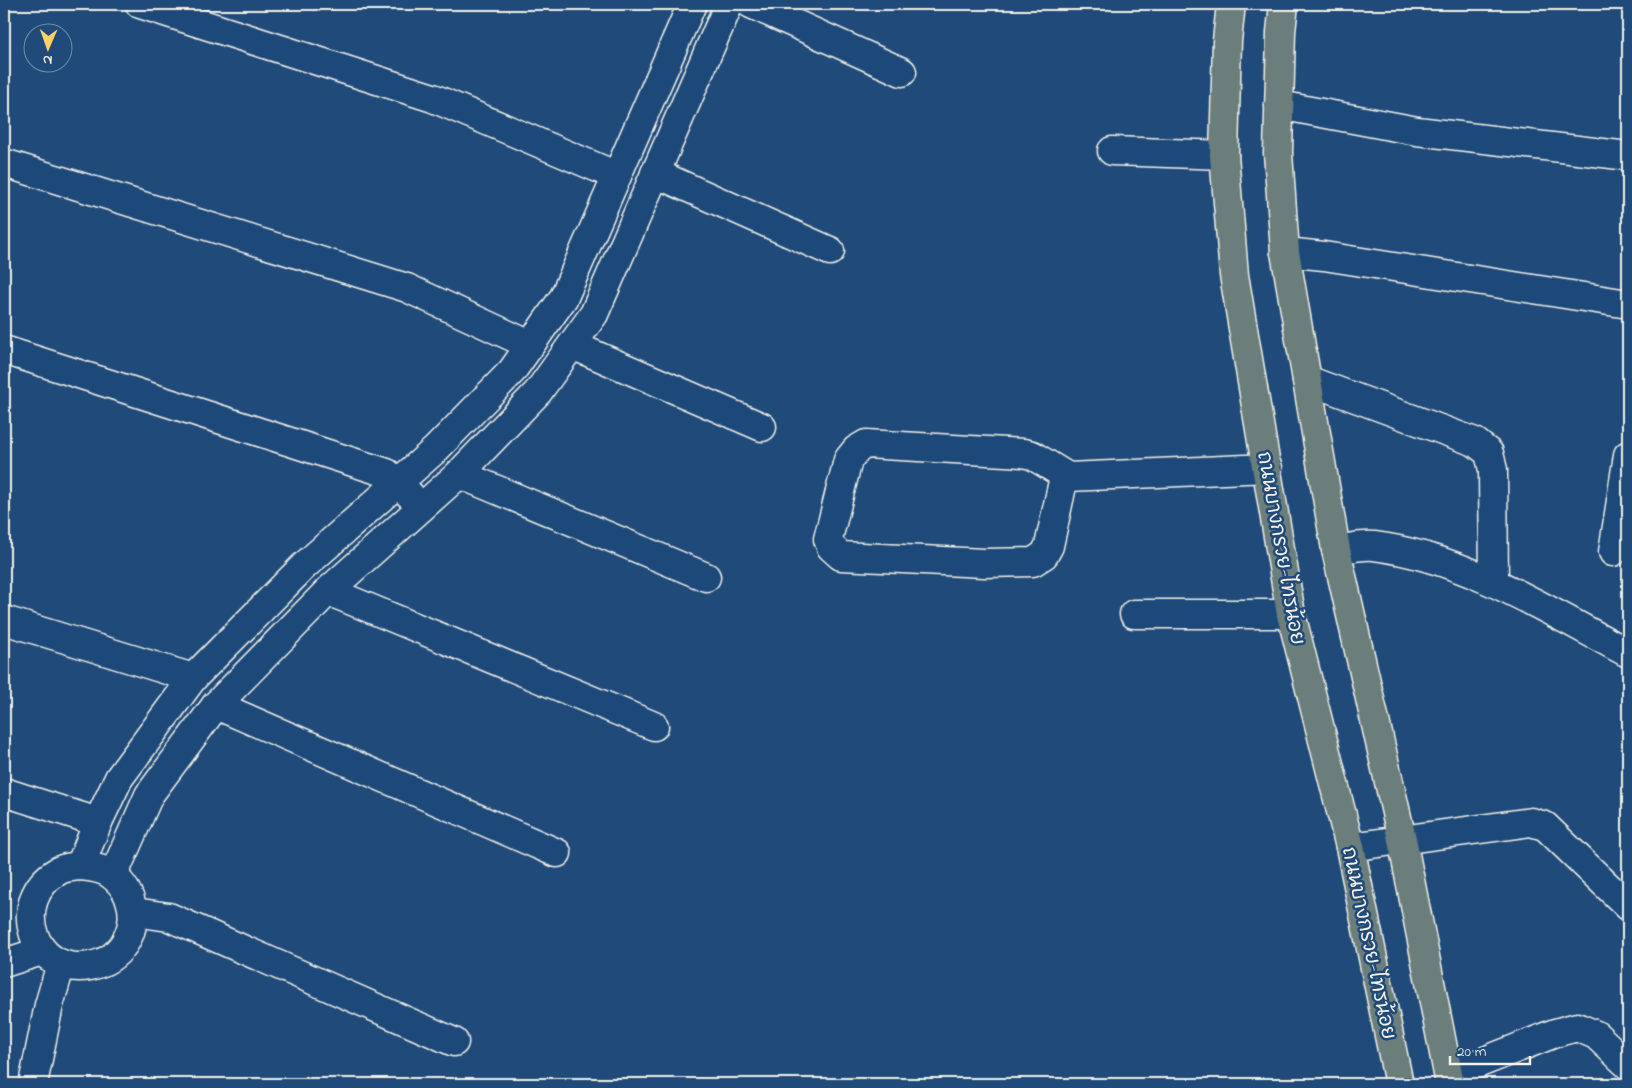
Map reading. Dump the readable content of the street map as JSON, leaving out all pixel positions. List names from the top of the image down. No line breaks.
{"streets":{"main road":["ถนนบางกรวย-ไทรน้อย"]},"scale_bar":"20 m","north":"bottom"}
